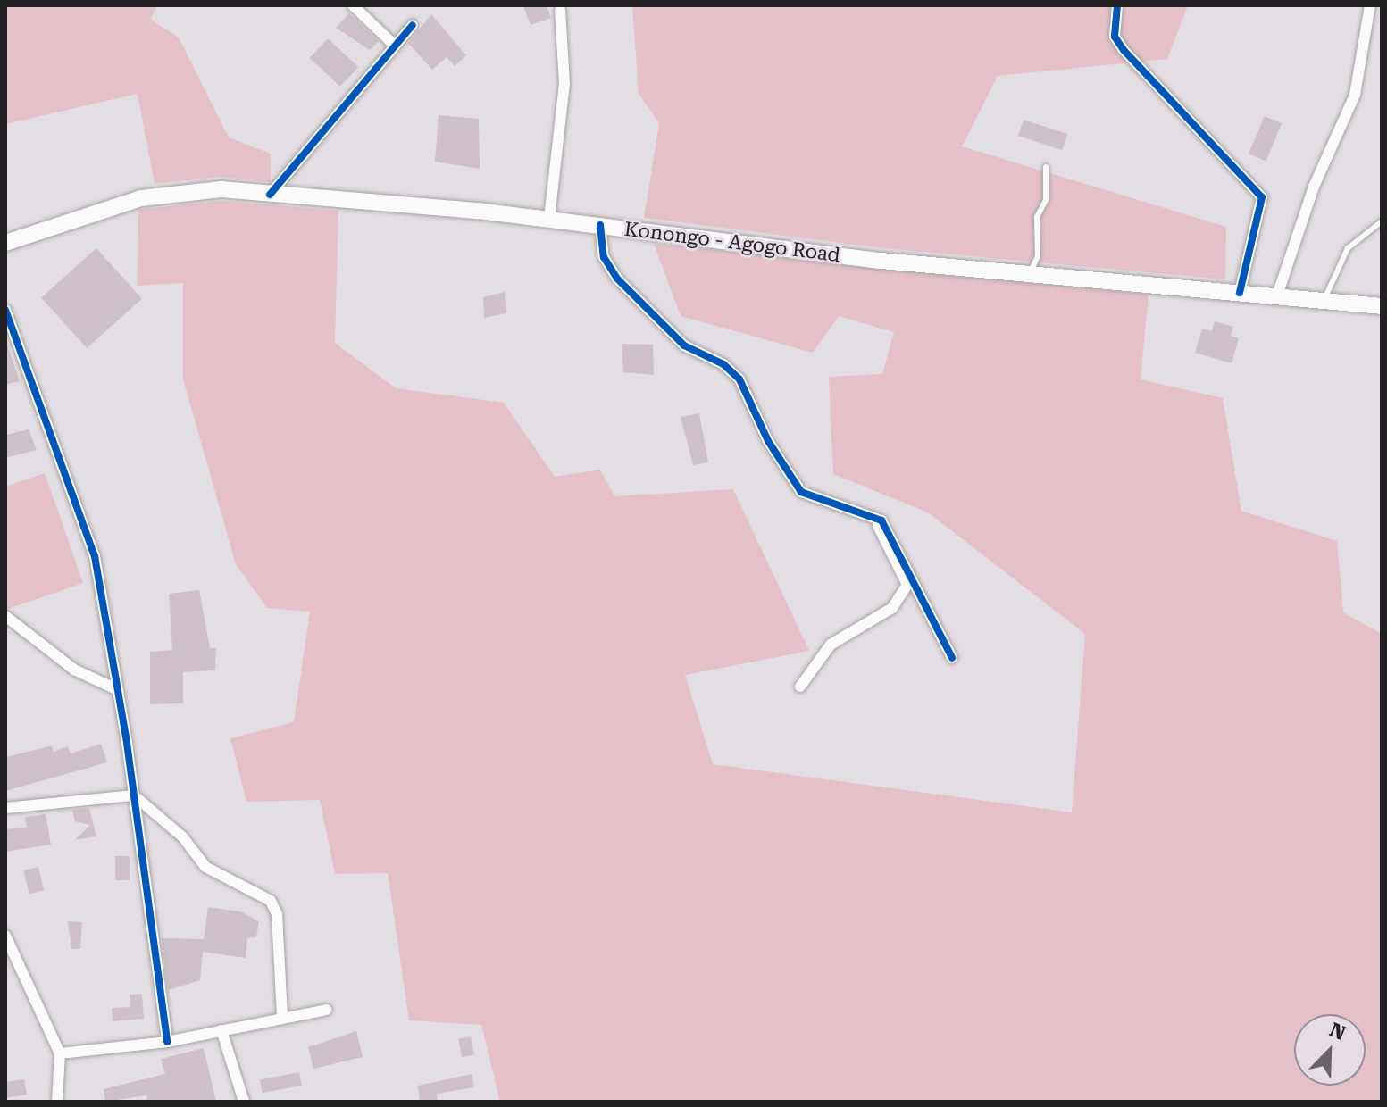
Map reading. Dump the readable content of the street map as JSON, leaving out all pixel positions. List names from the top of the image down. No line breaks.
{"streets":{"main road":["Konongo - Agogo Road"]},"north":"top right"}
